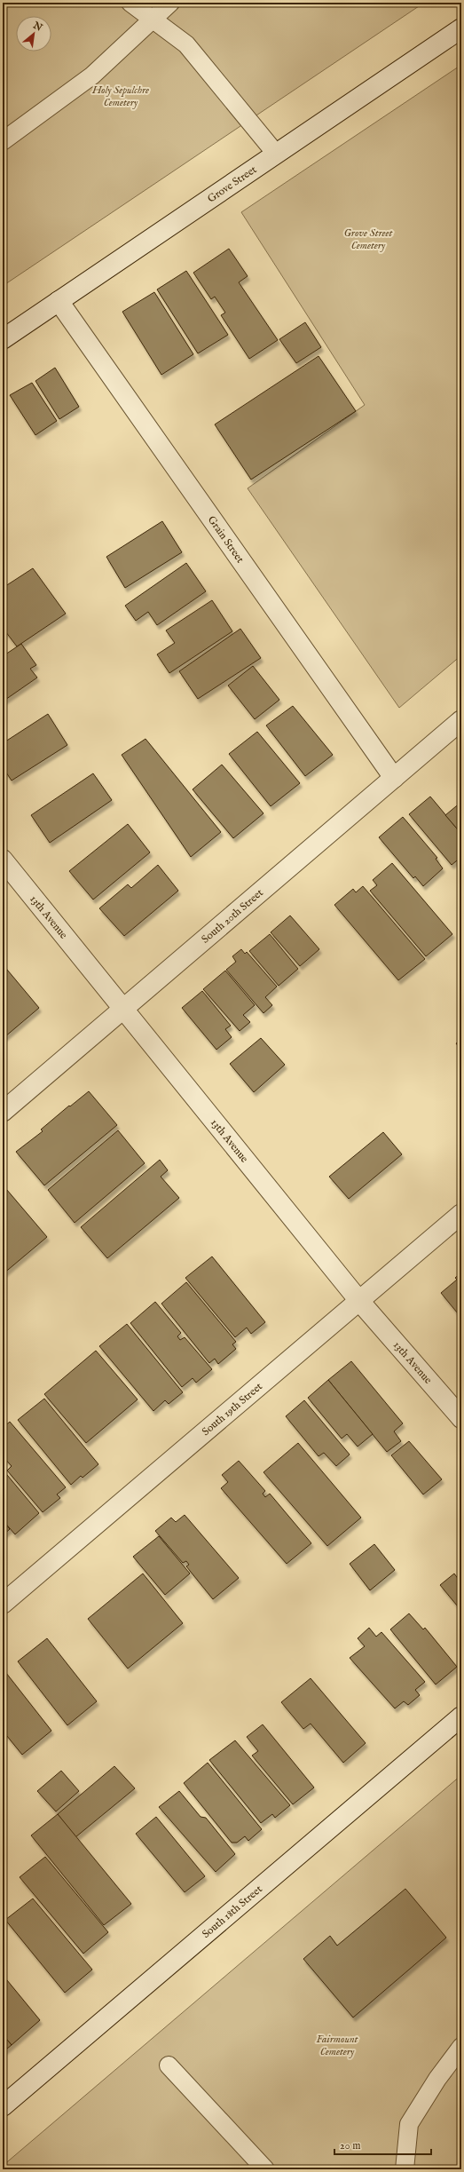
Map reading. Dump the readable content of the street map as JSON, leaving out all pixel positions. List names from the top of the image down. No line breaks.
{"streets":{"street":["Grove Street","Grain Street","13th Avenue","South 20th Street","South 19th Street","South 18th Street"]},"crossings":[["Grove Street","Grain Street"],["Grain Street","South 20th Street"],["13th Avenue","South 20th Street"],["13th Avenue","South 19th Street"]],"parks":["Holy Sepulchre Cemetery","Grove Street Cemetery","Fairmount Cemetery"],"scale_bar":"20 m","north":"top right"}
